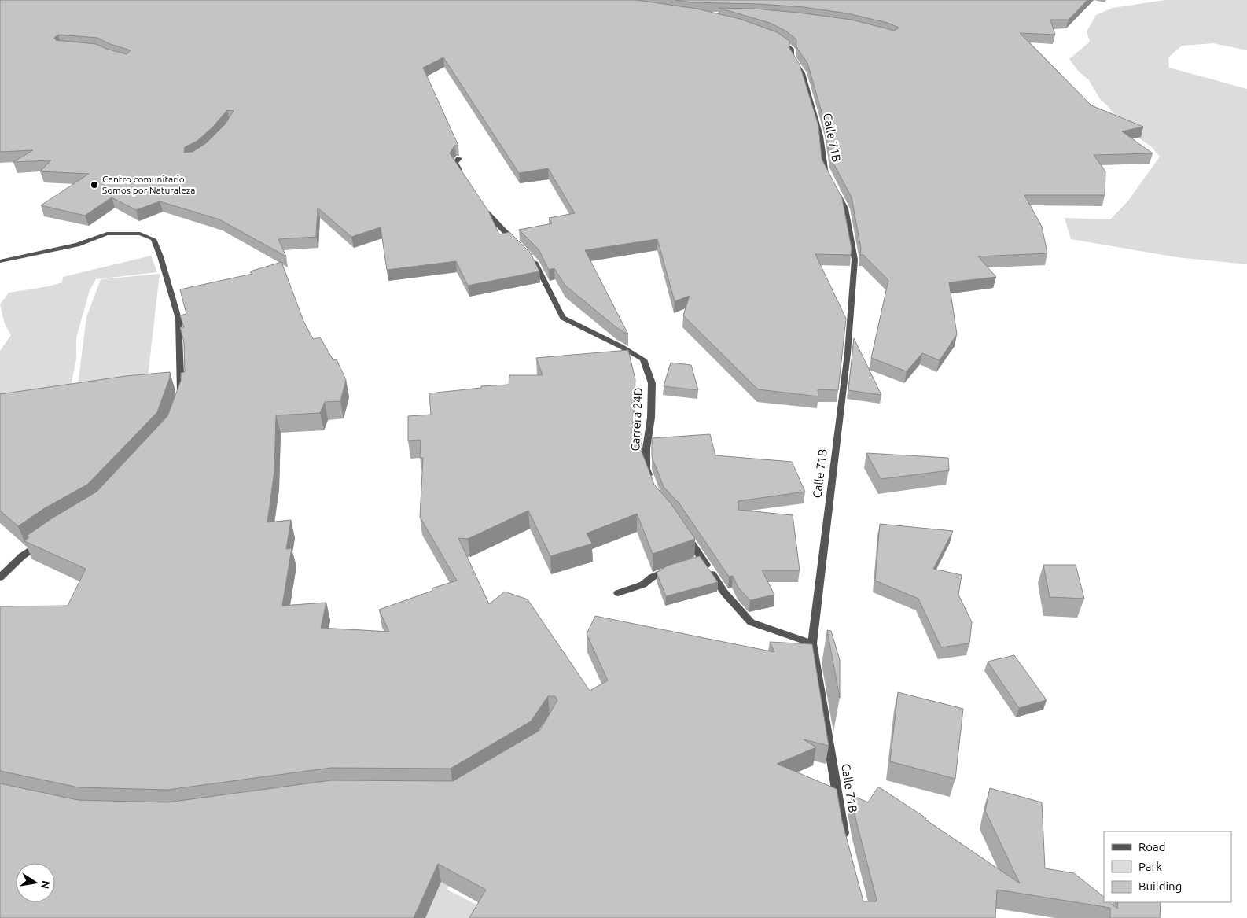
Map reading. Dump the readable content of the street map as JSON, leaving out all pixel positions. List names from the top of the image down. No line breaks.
{"streets":{"street":["Calle 71B","Carrera 24D"]},"places":["Centro comunitario Somos por Naturaleza"],"legend":["Road","Park","Building"],"north":"right"}
